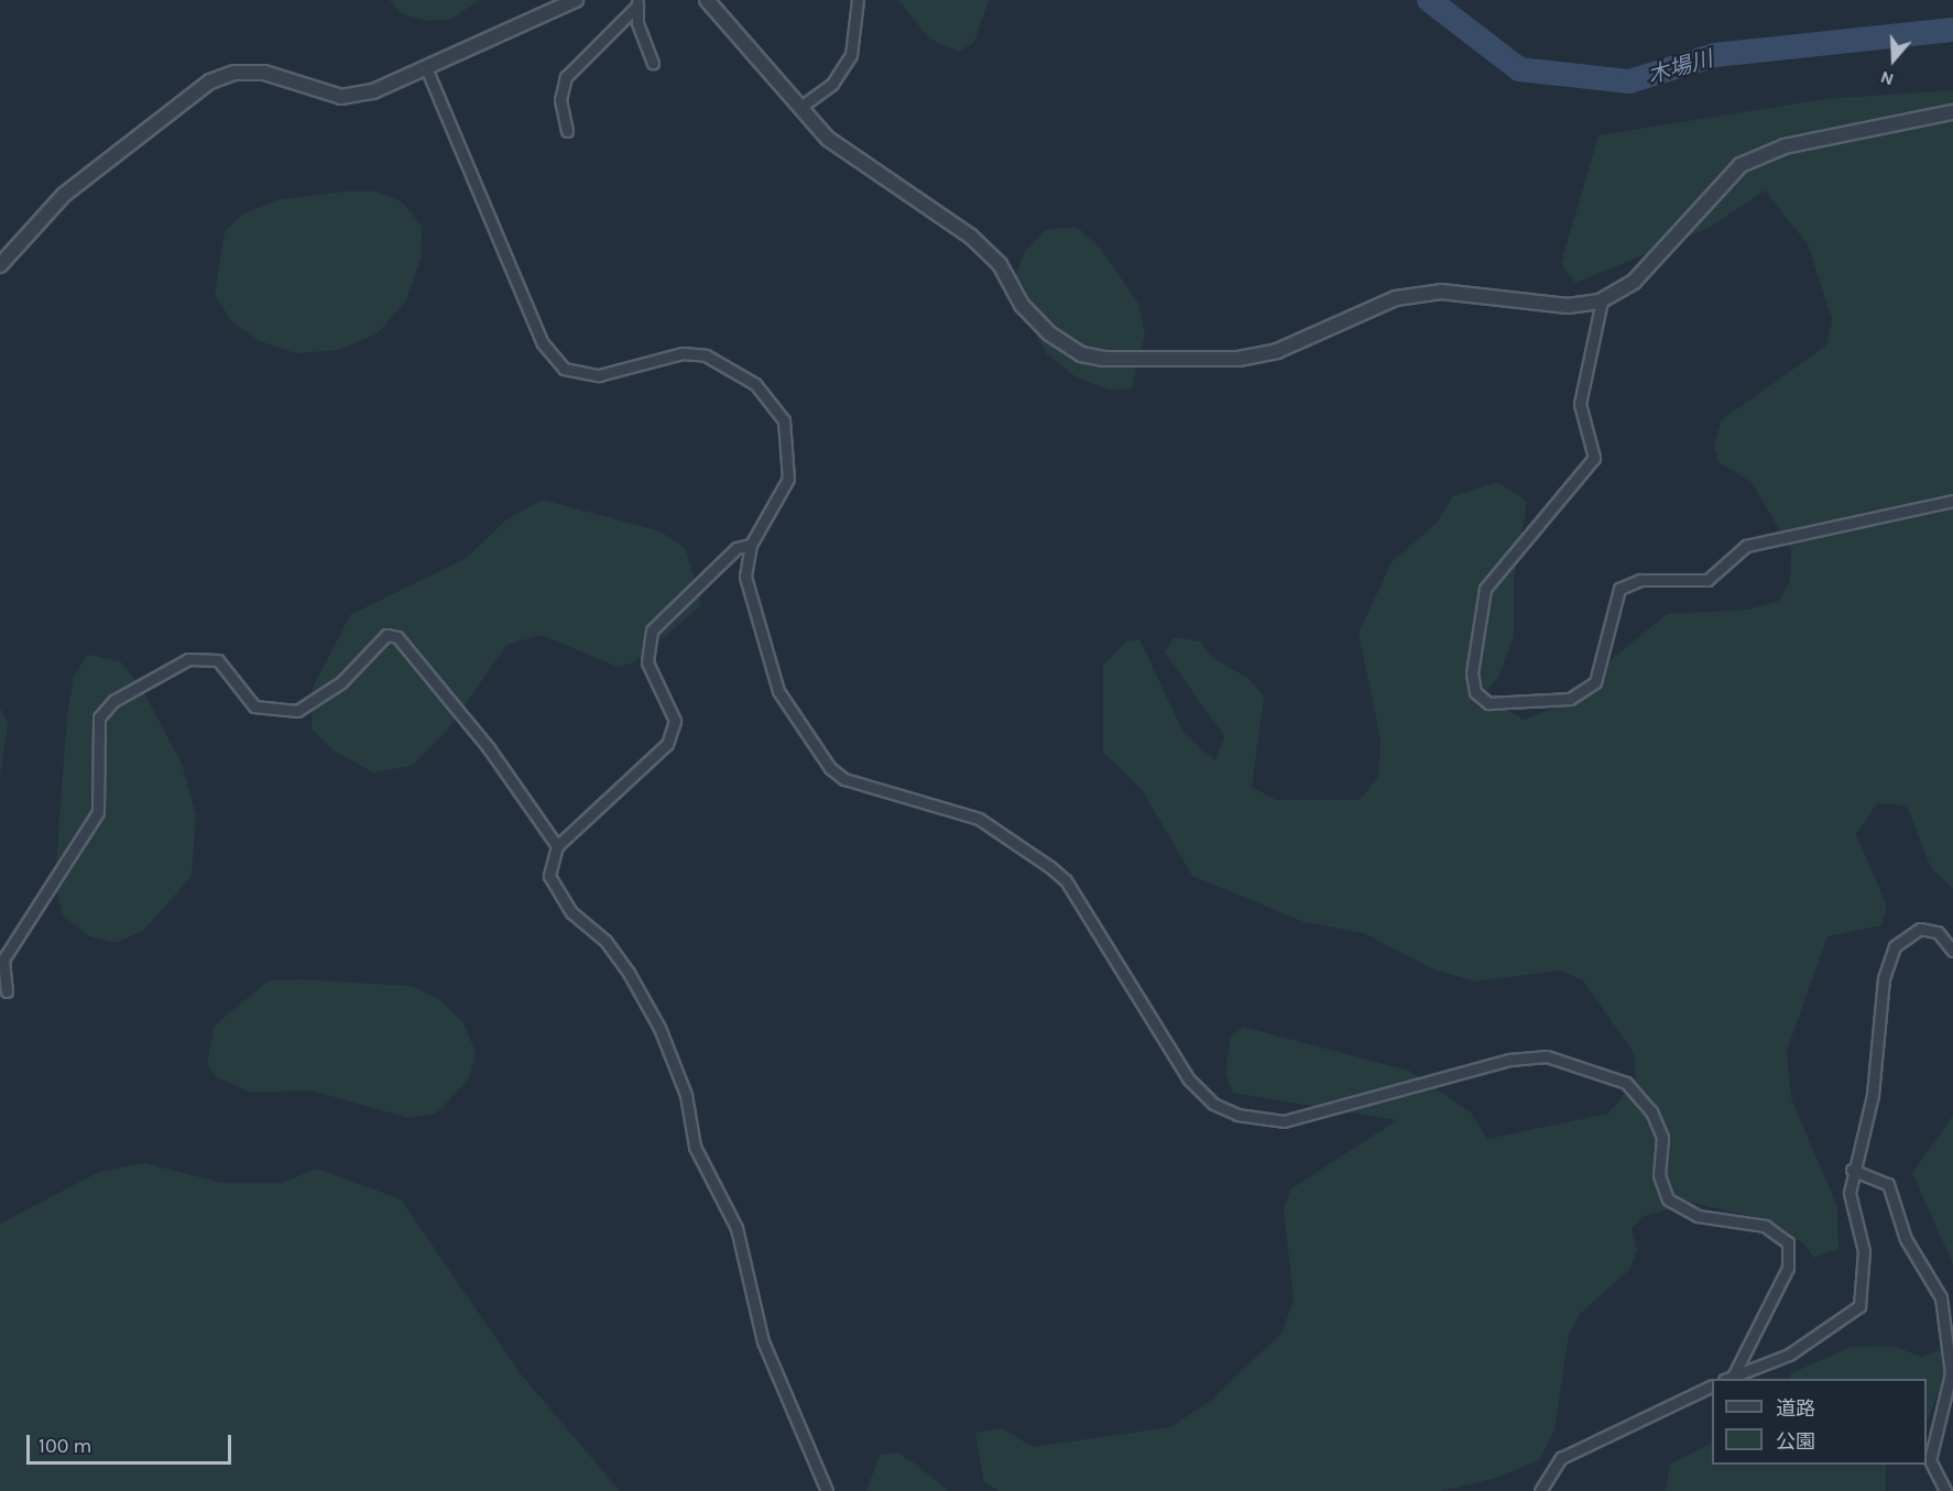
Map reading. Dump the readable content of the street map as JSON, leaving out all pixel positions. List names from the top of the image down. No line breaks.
{"water":["木場川"],"legend":["道路","公園"],"scale_bar":"100 m","north":"bottom"}
